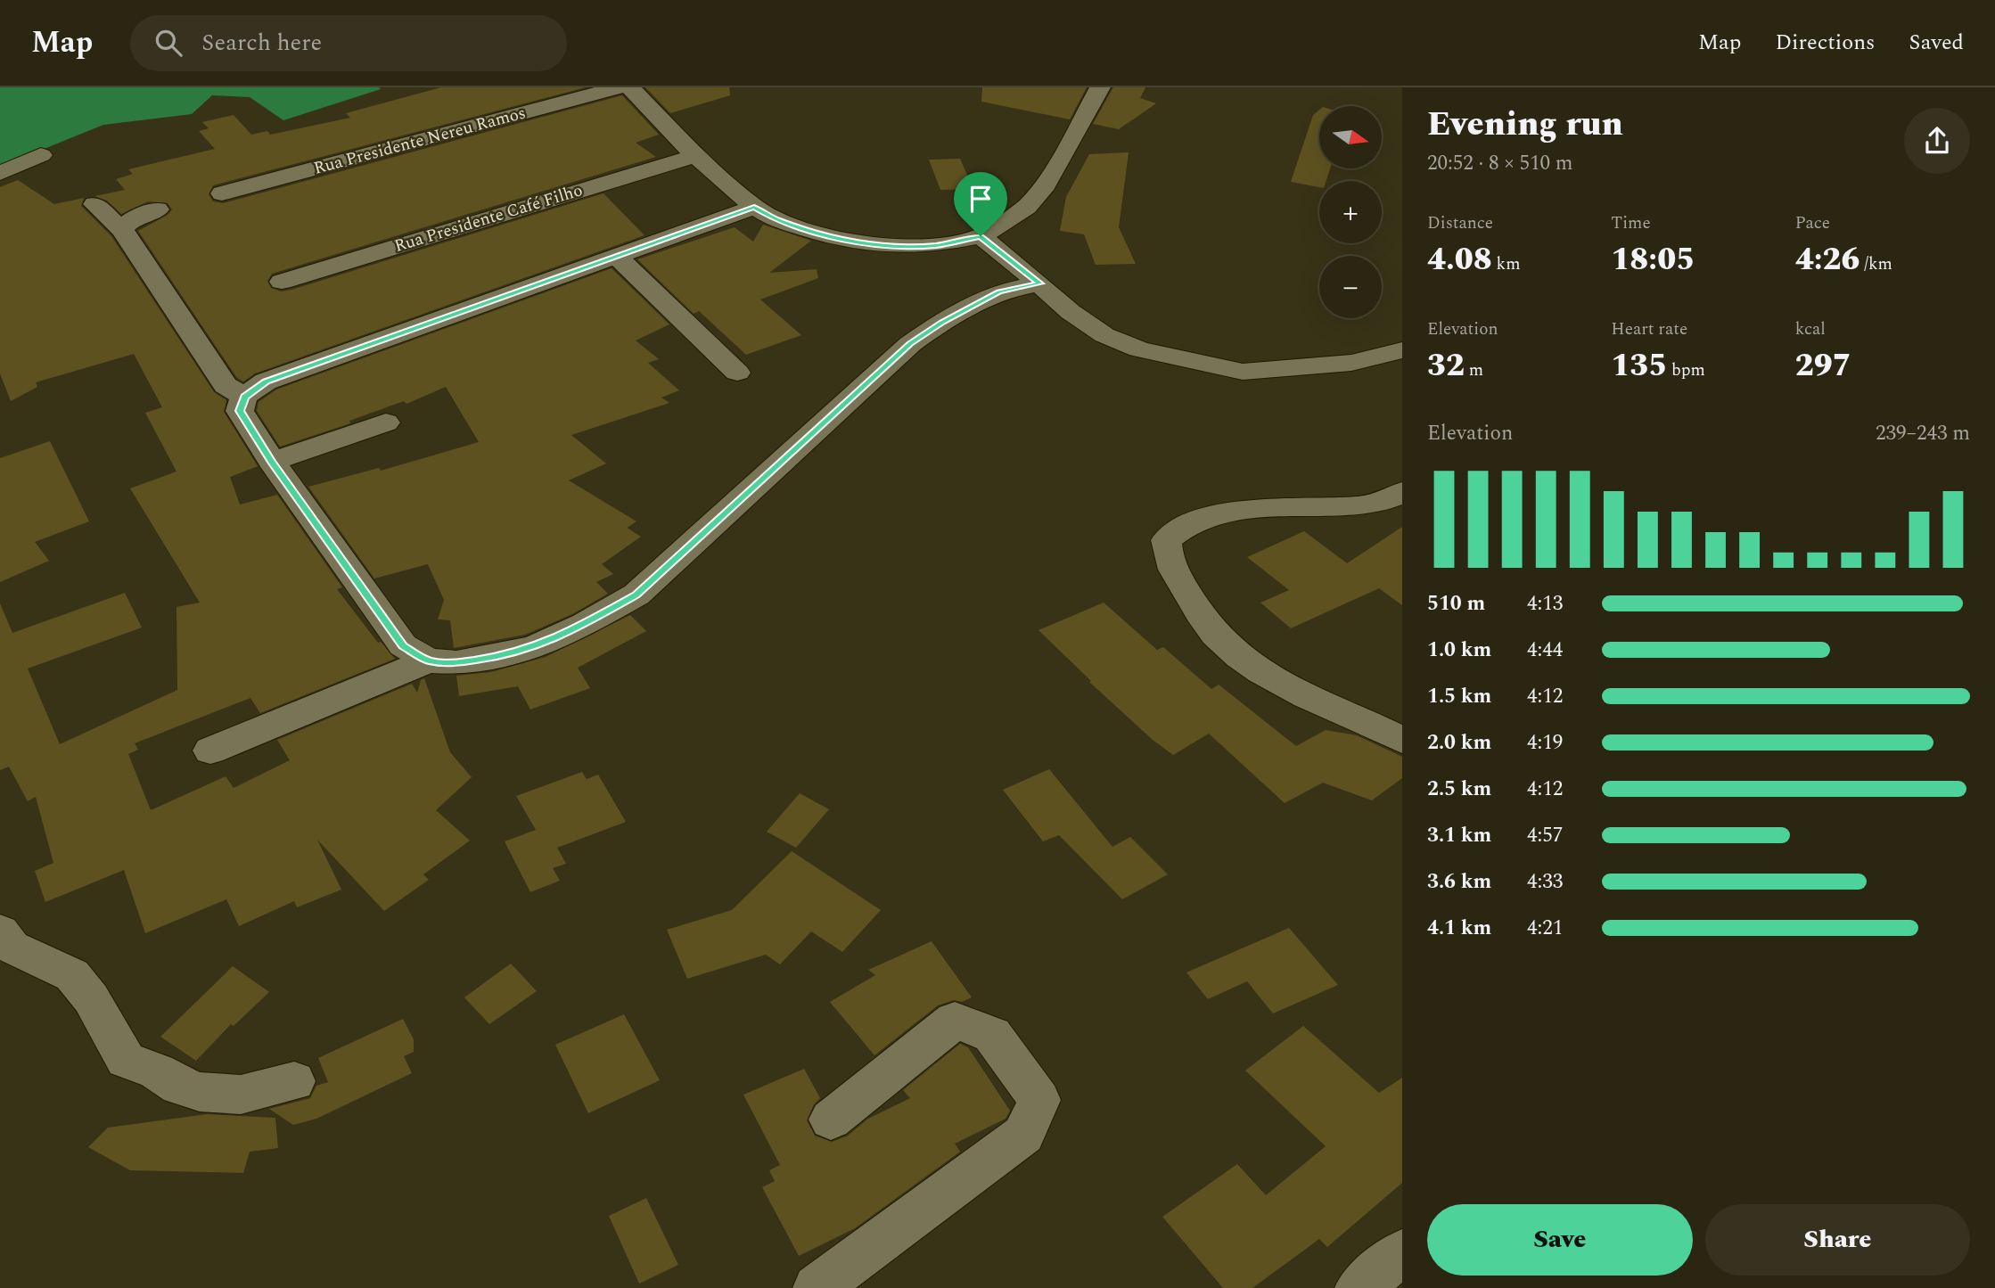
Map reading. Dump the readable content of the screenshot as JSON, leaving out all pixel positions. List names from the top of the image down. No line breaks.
{"streets":{"street":["Rua Presidente Nereu Ramos","Rua Presidente Café Filho"]},"north":"right","page":{"header":"Map","search":"Search here","nav":["Map","Directions","Saved"],"heading":["Evening run","20:52 · 8 × 510 m"],"map_buttons":["+","−"],"stats":[["Distance","4.08 km"],["Time","18:05"],["Pace","4:26 /km"],["Elevation","32 m"],["Heart rate","135 bpm"],["kcal","297"]],"chart":["Elevation","239–243 m"],"list":[{"name":"510 m","note":"4:13"},{"name":"1.0 km","note":"4:44"},{"name":"1.5 km","note":"4:12"},{"name":"2.0 km","note":"4:19"},{"name":"2.5 km","note":"4:12"},{"name":"3.1 km","note":"4:57"},{"name":"3.6 km","note":"4:33"},{"name":"4.1 km","note":"4:21"}],"buttons":["Save","Share"]}}
